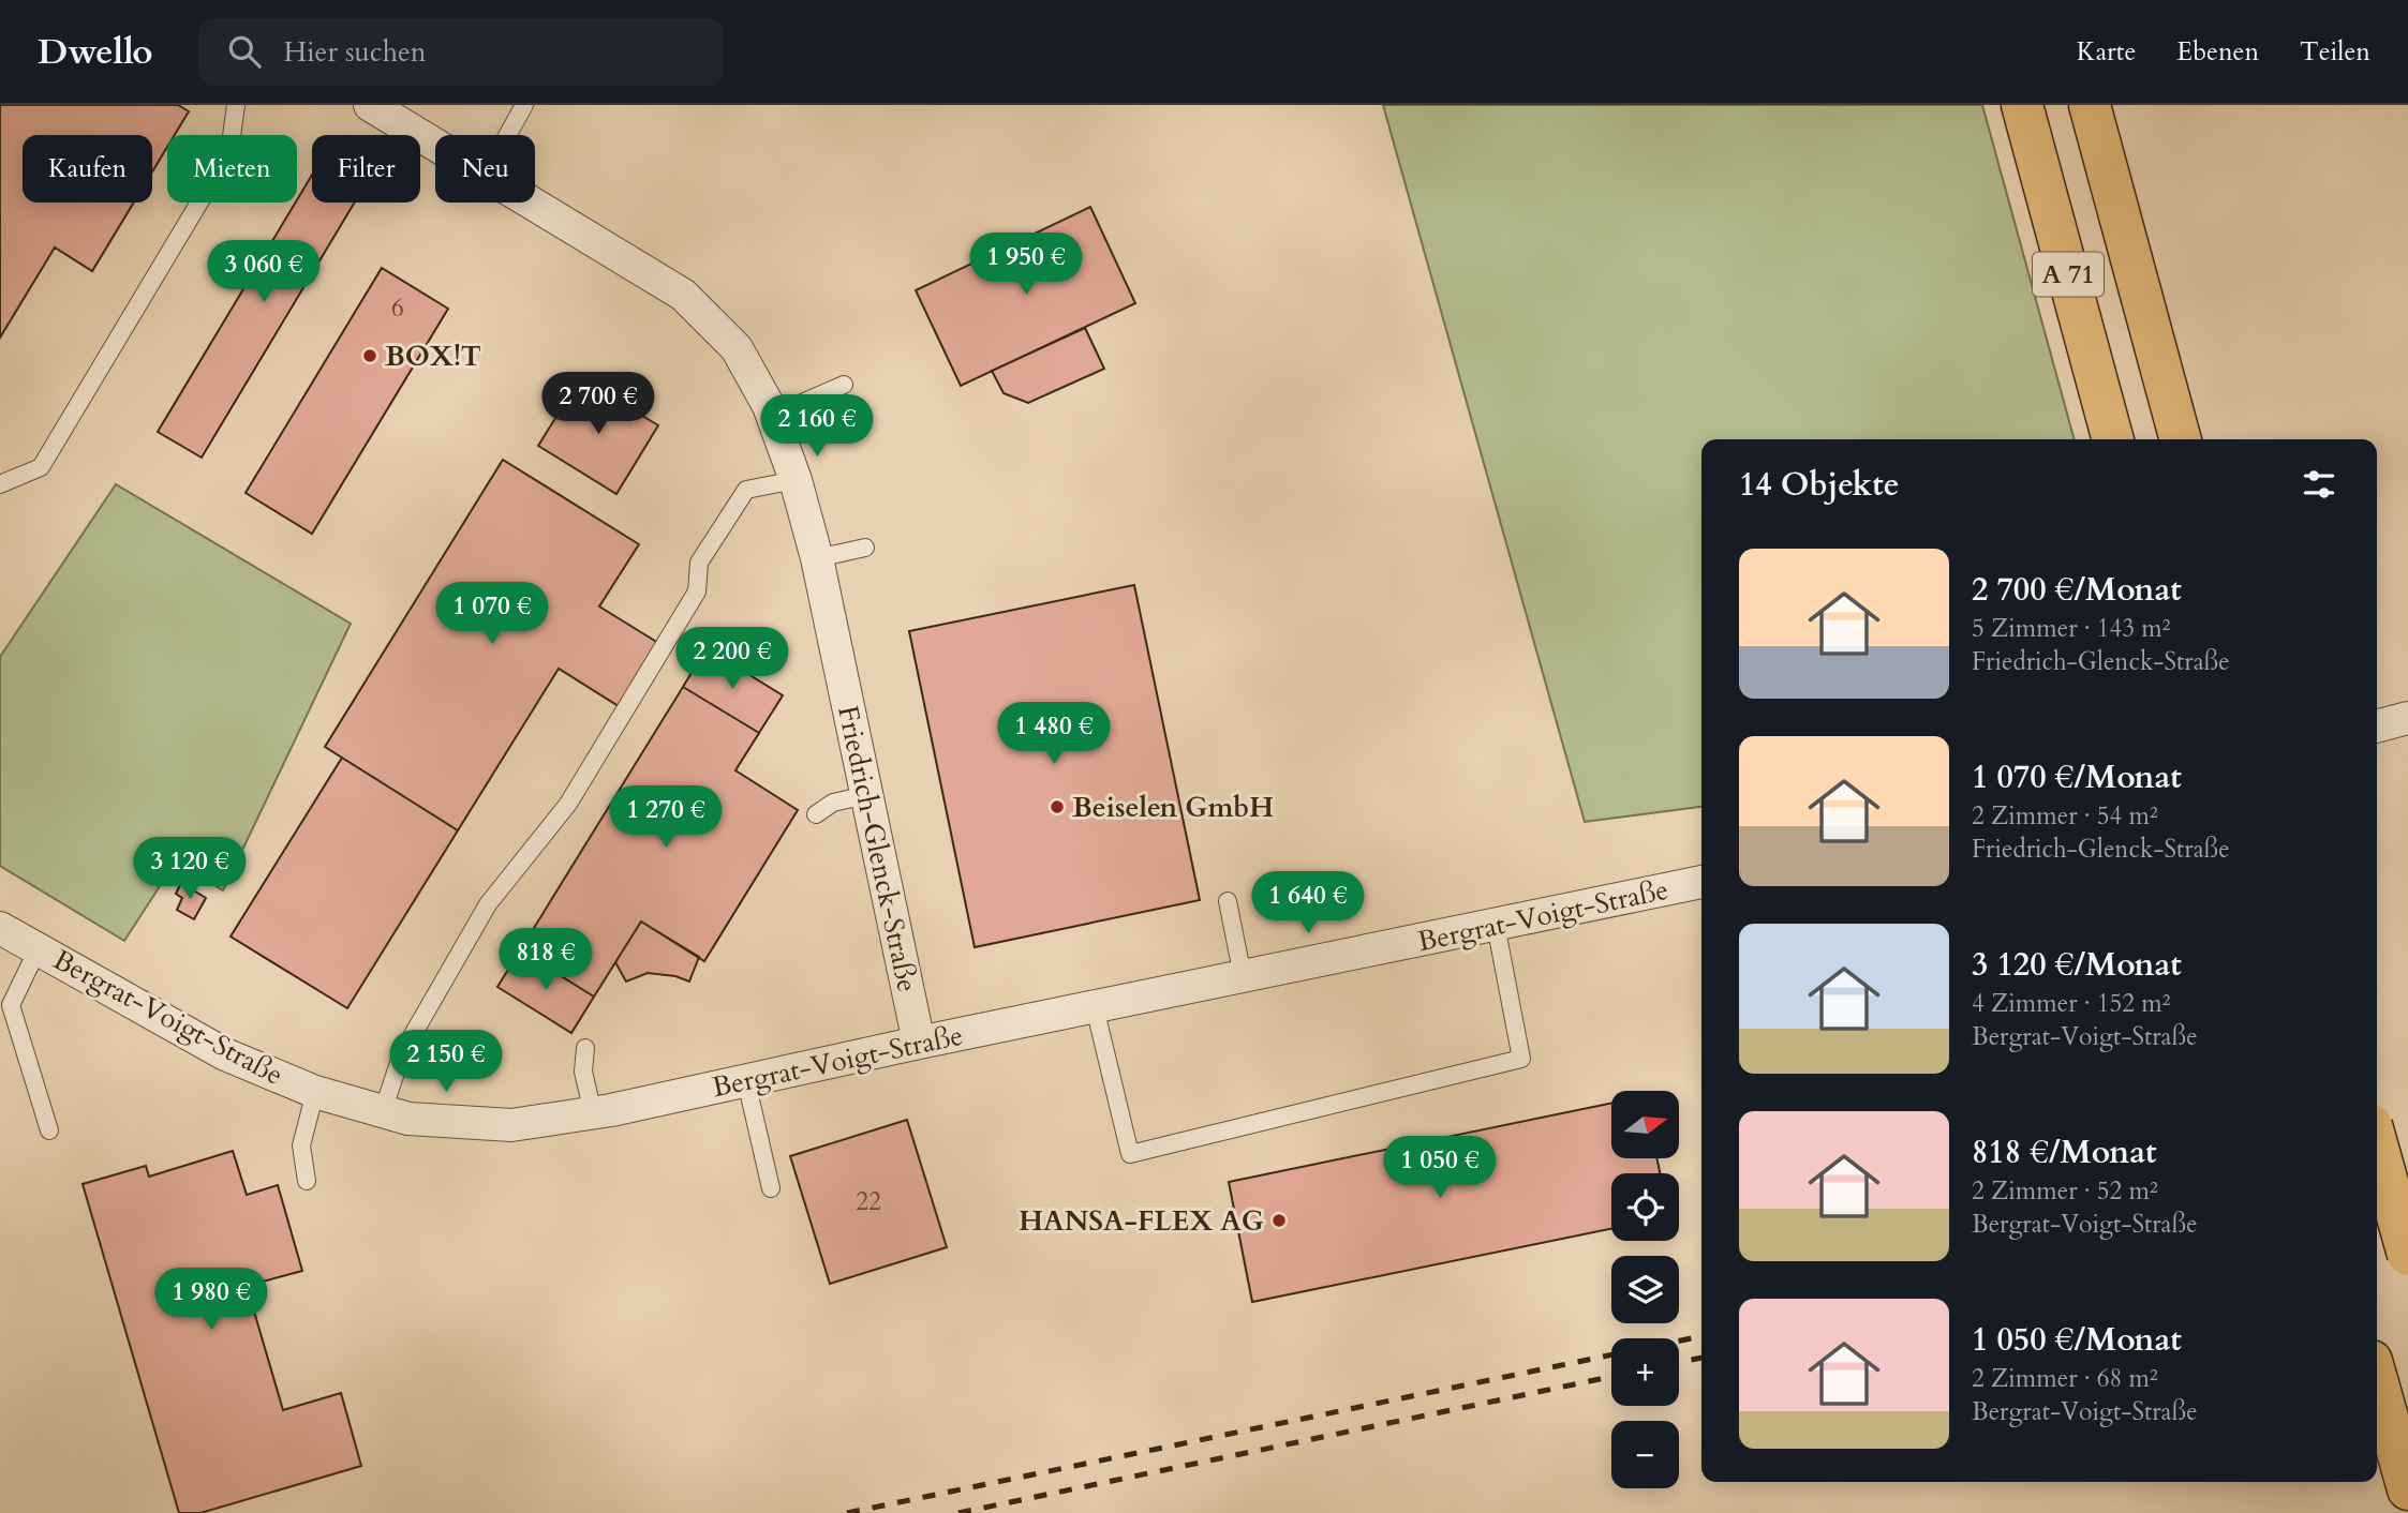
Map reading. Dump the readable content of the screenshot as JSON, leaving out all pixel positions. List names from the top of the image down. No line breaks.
{"streets":{"highway":["A 71"],"street":["Friedrich-Glenck-Straße","Bergrat-Voigt-Straße"]},"crossings":[["Friedrich-Glenck-Straße","Bergrat-Voigt-Straße"]],"places":["BOX!T","Beiselen GmbH","HANSA-FLEX AG"],"house_numbers":["6","22"],"north":"right","page":{"header":"Dwello","search":"Hier suchen","nav":["Karte","Ebenen","Teilen"],"chip":["Kaufen","Mieten","Filter","Neu"],"price":["1 950 €","3 060 €","2 700 €","2 160 €","1 070 €","2 200 €","1 480 €","1 270 €","3 120 €","1 640 €","818 €","2 150 €","1 050 €","1 980 €"],"heading":"14 Objekte","list":[{"name":"2 700 €/Monat","note":"5 Zimmer · 143 m² · Friedrich-Glenck-Straße"},{"name":"1 070 €/Monat","note":"2 Zimmer · 54 m² · Friedrich-Glenck-Straße"},{"name":"3 120 €/Monat","note":"4 Zimmer · 152 m² · Bergrat-Voigt-Straße"},{"name":"818 €/Monat","note":"2 Zimmer · 52 m² · Bergrat-Voigt-Straße"},{"name":"1 050 €/Monat","note":"2 Zimmer · 68 m² · Bergrat-Voigt-Straße"}],"map_buttons":["+","−"]}}
